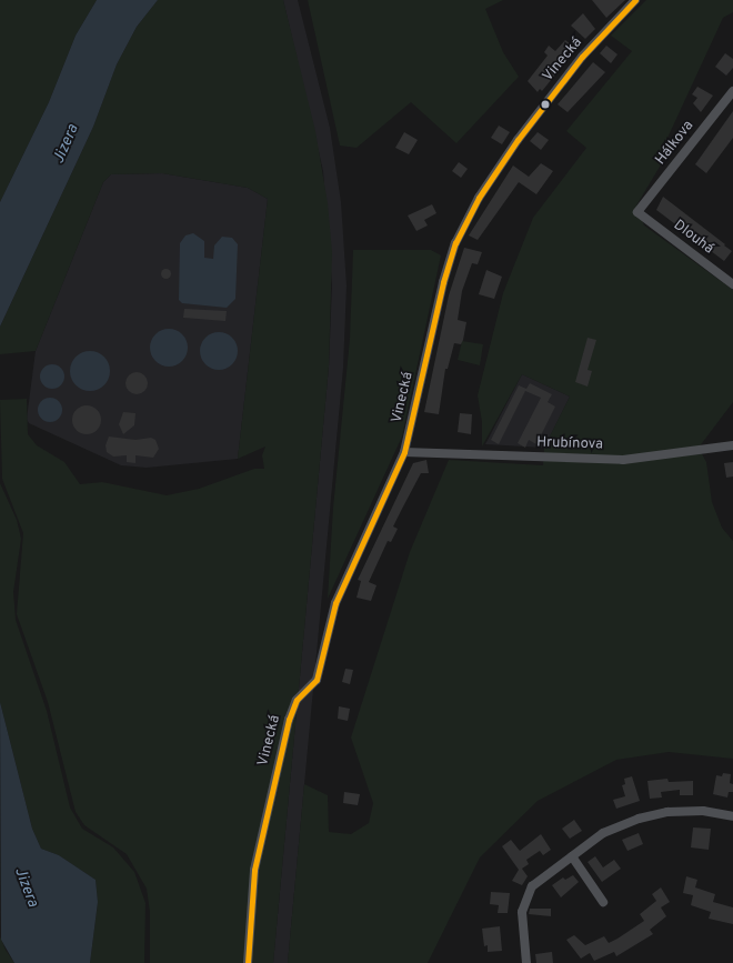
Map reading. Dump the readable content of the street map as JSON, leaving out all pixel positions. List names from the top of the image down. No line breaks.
{"streets":{"street":["Vinecká","Hálkova","Dlouhá","Hrubínova"]},"crossings":[["Vinecká","Hrubínova"],["Hálkova","Dlouhá"]],"water":["Jizera"]}
